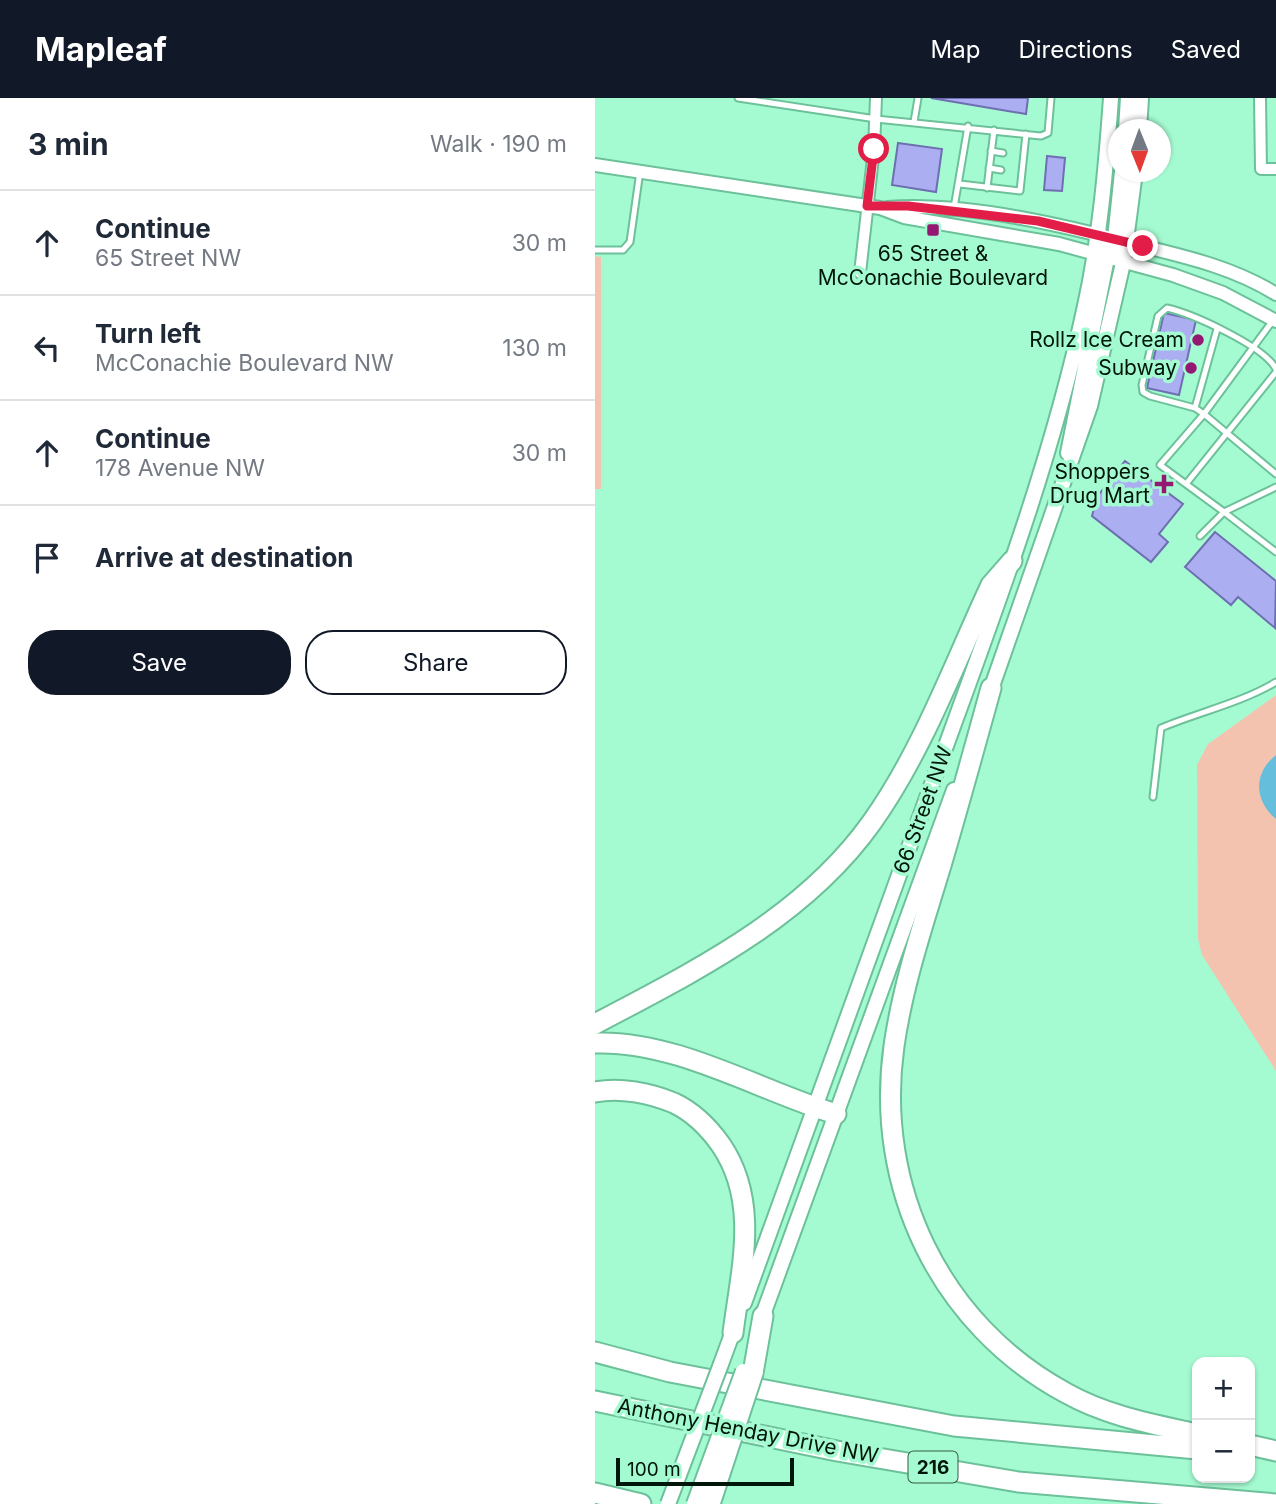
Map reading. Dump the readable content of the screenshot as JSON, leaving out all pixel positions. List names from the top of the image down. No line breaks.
{"streets":{"highway":["Anthony Henday Drive NW","216"],"main road":["66 Street NW"]},"places":{"transit":["65 Street & McConachie Boulevard"],"other":["Rollz Ice Cream","Subway"],"health":["Shoppers Drug Mart"]},"scale_bar":"100 m","north":"bottom","page":{"header":"Mapleaf","nav":["Map","Directions","Saved"],"heading":["3 min","Walk · 190 m"],"list":[["Continue","65 Street NW","30 m"],["Turn left","McConachie Boulevard NW","130 m"],["Continue","178 Avenue NW","30 m"],"Arrive at destination"],"buttons":["Save","Share"],"map_buttons":["+","−"],"scale":"100 m"}}
